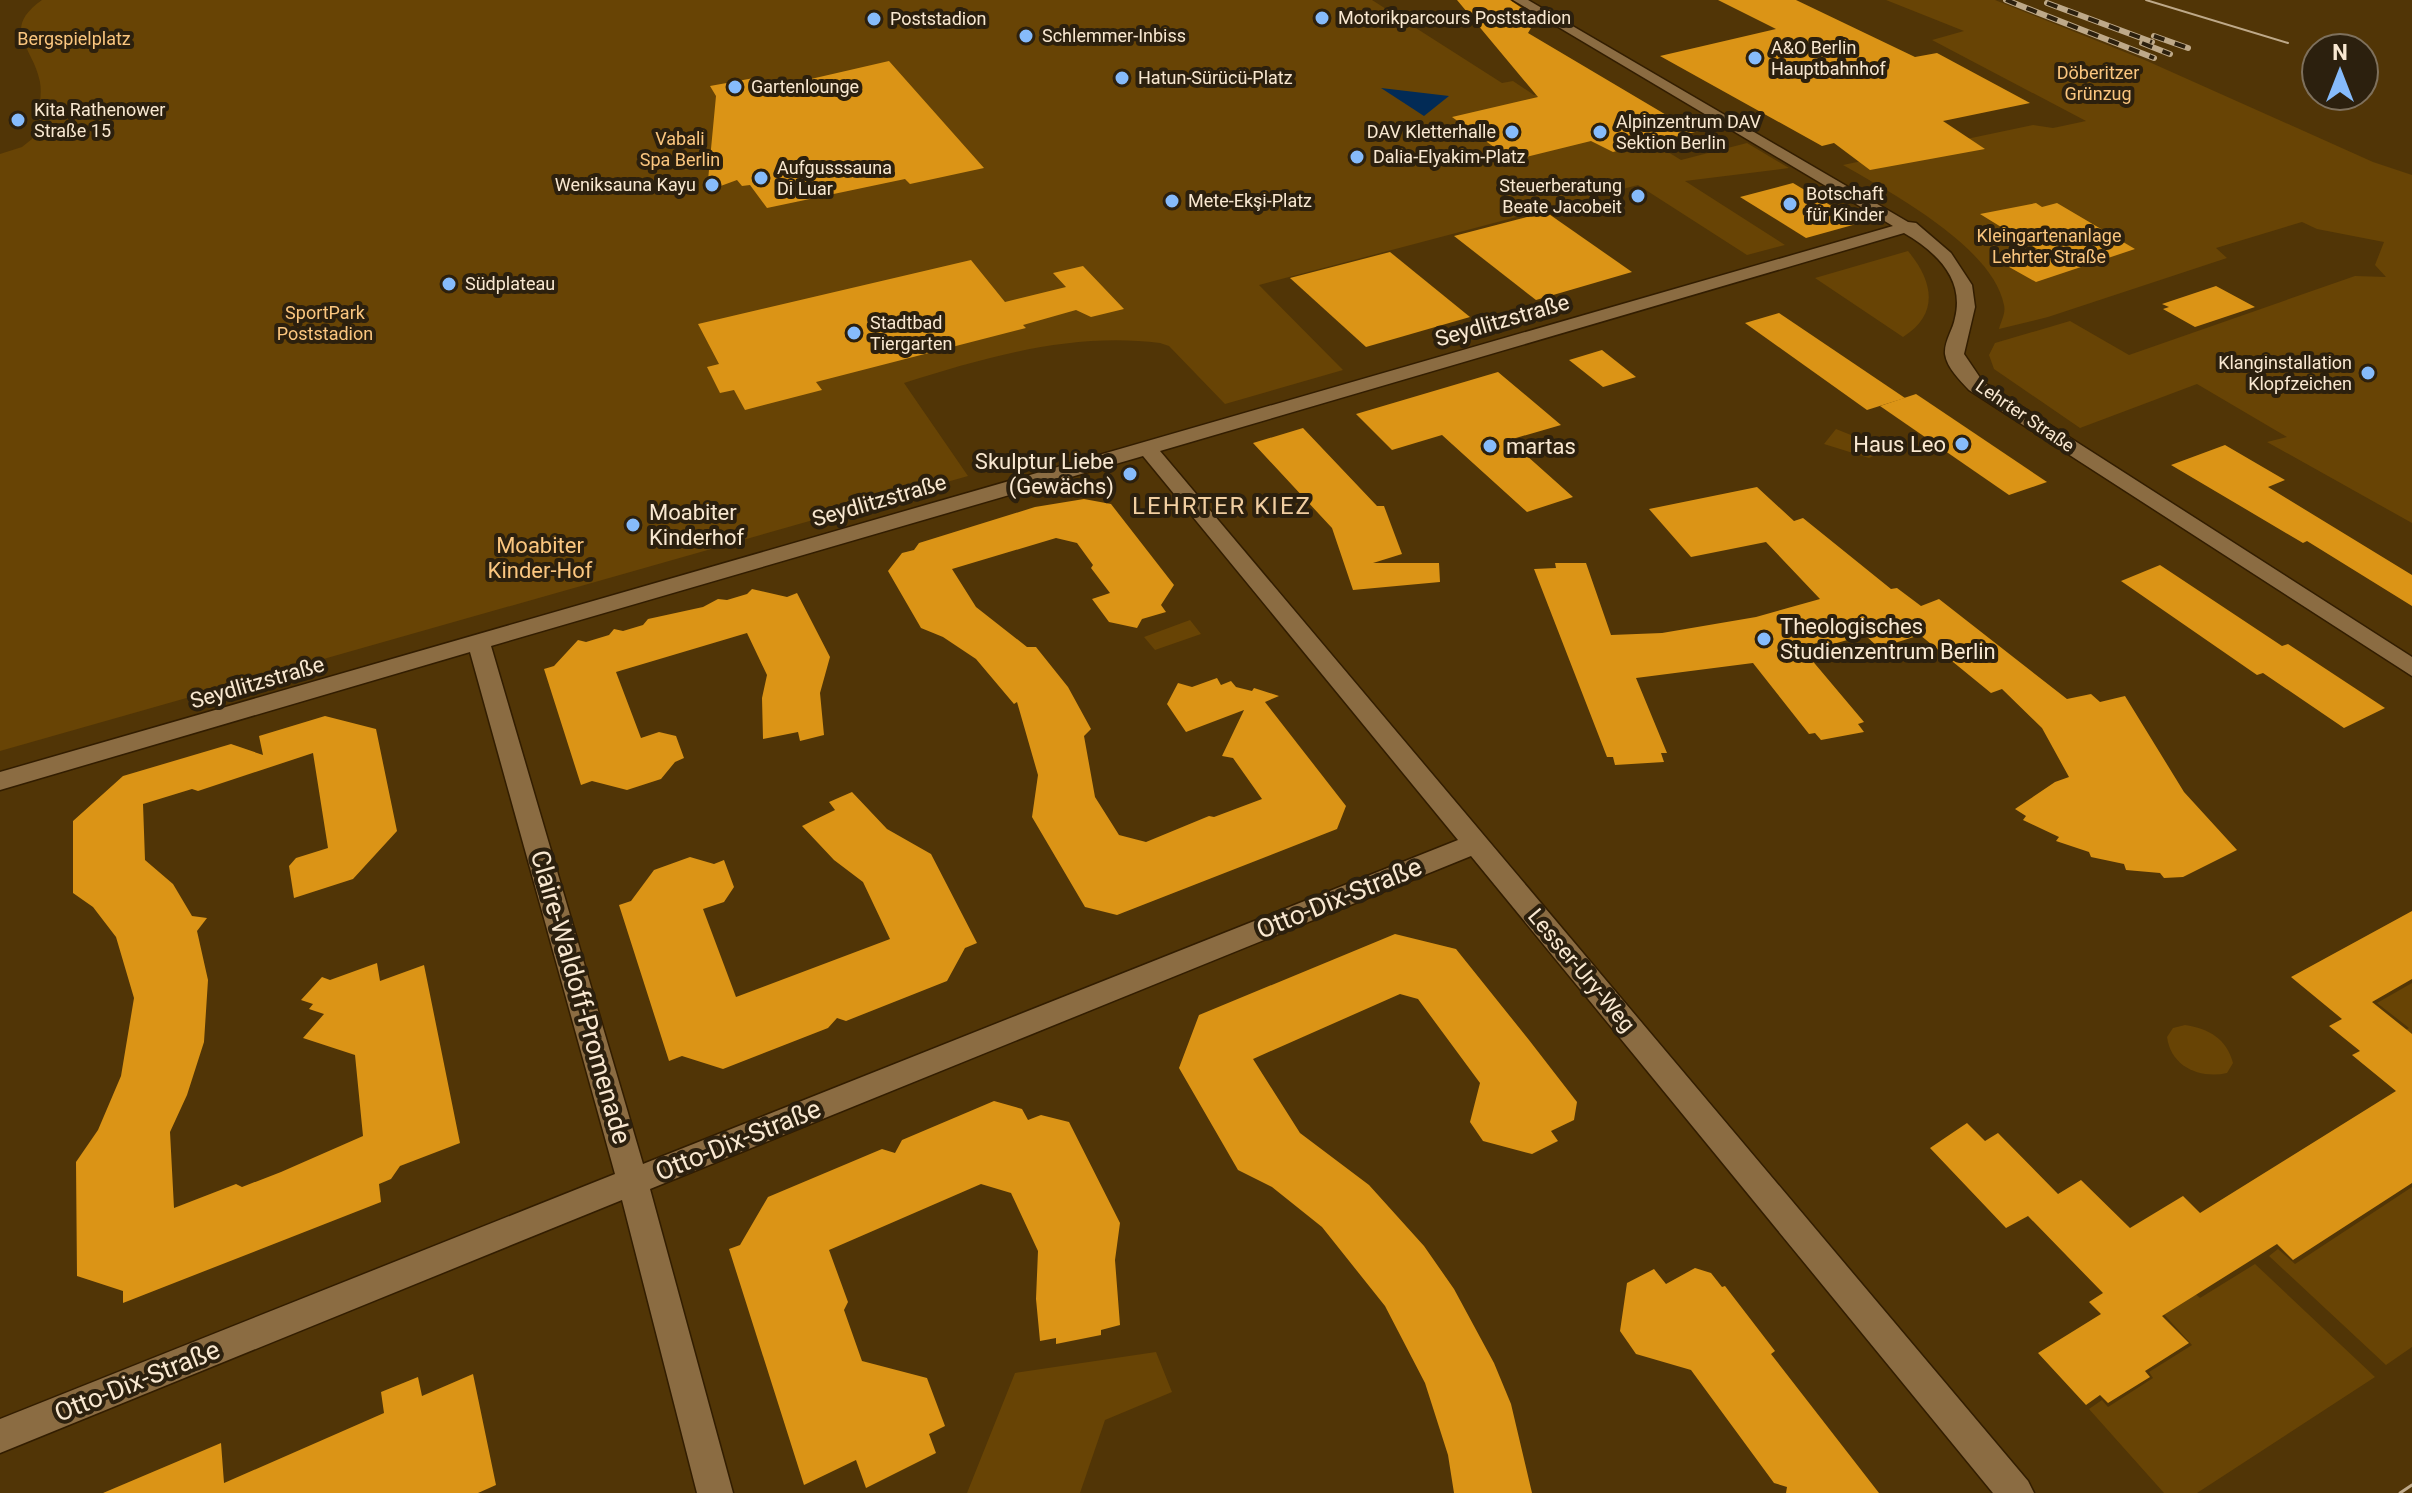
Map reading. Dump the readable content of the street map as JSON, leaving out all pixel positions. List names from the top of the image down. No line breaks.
{"streets":{"street":["Seydlitzstraße","Lehrter Straße","Otto-Dix-Straße","Lesser-Ury-Weg","Claire-Waldoff-Promenade"]},"crossings":[["Seydlitzstraße","Lehrter Straße"],["Seydlitzstraße","Lesser-Ury-Weg"],["Seydlitzstraße","Claire-Waldoff-Promenade"],["Otto-Dix-Straße","Lesser-Ury-Weg"],["Otto-Dix-Straße","Claire-Waldoff-Promenade"]],"districts":["LEHRTER KIEZ"],"parks":["Bergspielplatz","Döberitzer Grünzug","Vabali Spa Berlin","Kleingartenanlage Lehrter Straße","SportPark Poststadion","Moabiter Kinder-Hof"],"places":["Motorikparcours Poststadion","Poststadion","Schlemmer-Inbiss","A&O Berlin Hauptbahnhof","Hatun-Sürücü-Platz","Gartenlounge","Kita Rathenower Straße 15","DAV Kletterhalle","Alpinzentrum DAV Sektion Berlin","Dalia-Elyakim-Platz","Aufgusssauna Di Luar","Weniksauna Kayu","Steuerberatung Beate Jacobeit","Mete-Ekşi-Platz","Botschaft für Kinder","Südplateau","Stadtbad Tiergarten","Klanginstallation Klopfzeichen","Haus Leo","martas","Skulptur Liebe (Gewächs)","Moabiter Kinderhof","Theologisches Studienzentrum Berlin"],"north":"top"}
